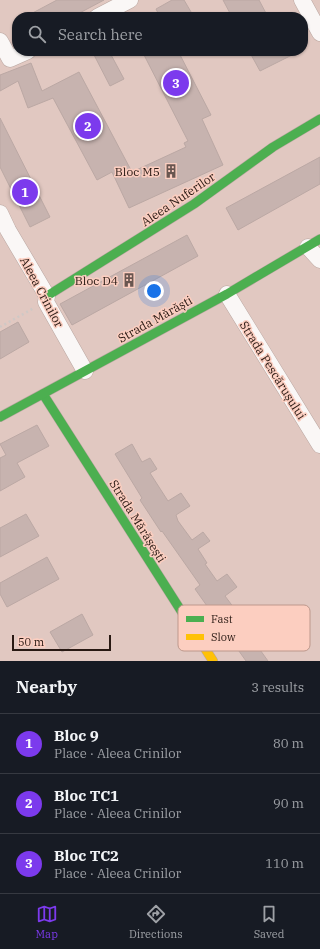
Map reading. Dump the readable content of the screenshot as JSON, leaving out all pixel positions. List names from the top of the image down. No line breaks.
{"streets":{"street":["Aleea Nuferilor","Aleea Crinilor","Strada Mărăști","Strada Pescărușului","Strada Mărășești"]},"crossings":[["Aleea Nuferilor","Aleea Crinilor"],["Aleea Crinilor","Strada Mărăști"],["Strada Mărăști","Strada Pescărușului"],["Strada Mărăști","Strada Mărășești"]],"places":{"building":["Bloc M5","Bloc D4"]},"legend":["Fast","Slow"],"scale_bar":"50 m","page":{"search":"Search here","pins":["3","2","1"],"scale":"50 m","heading":["Nearby","3 results"],"list":[{"mark":"1","name":"Bloc 9","note":"Place · Aleea Crinilor","value":"80 m"},{"mark":"2","name":"Bloc TC1","note":"Place · Aleea Crinilor","value":"90 m"},{"mark":"3","name":"Bloc TC2","note":"Place · Aleea Crinilor","value":"110 m"}],"nav":["Map","Directions","Saved"]}}
